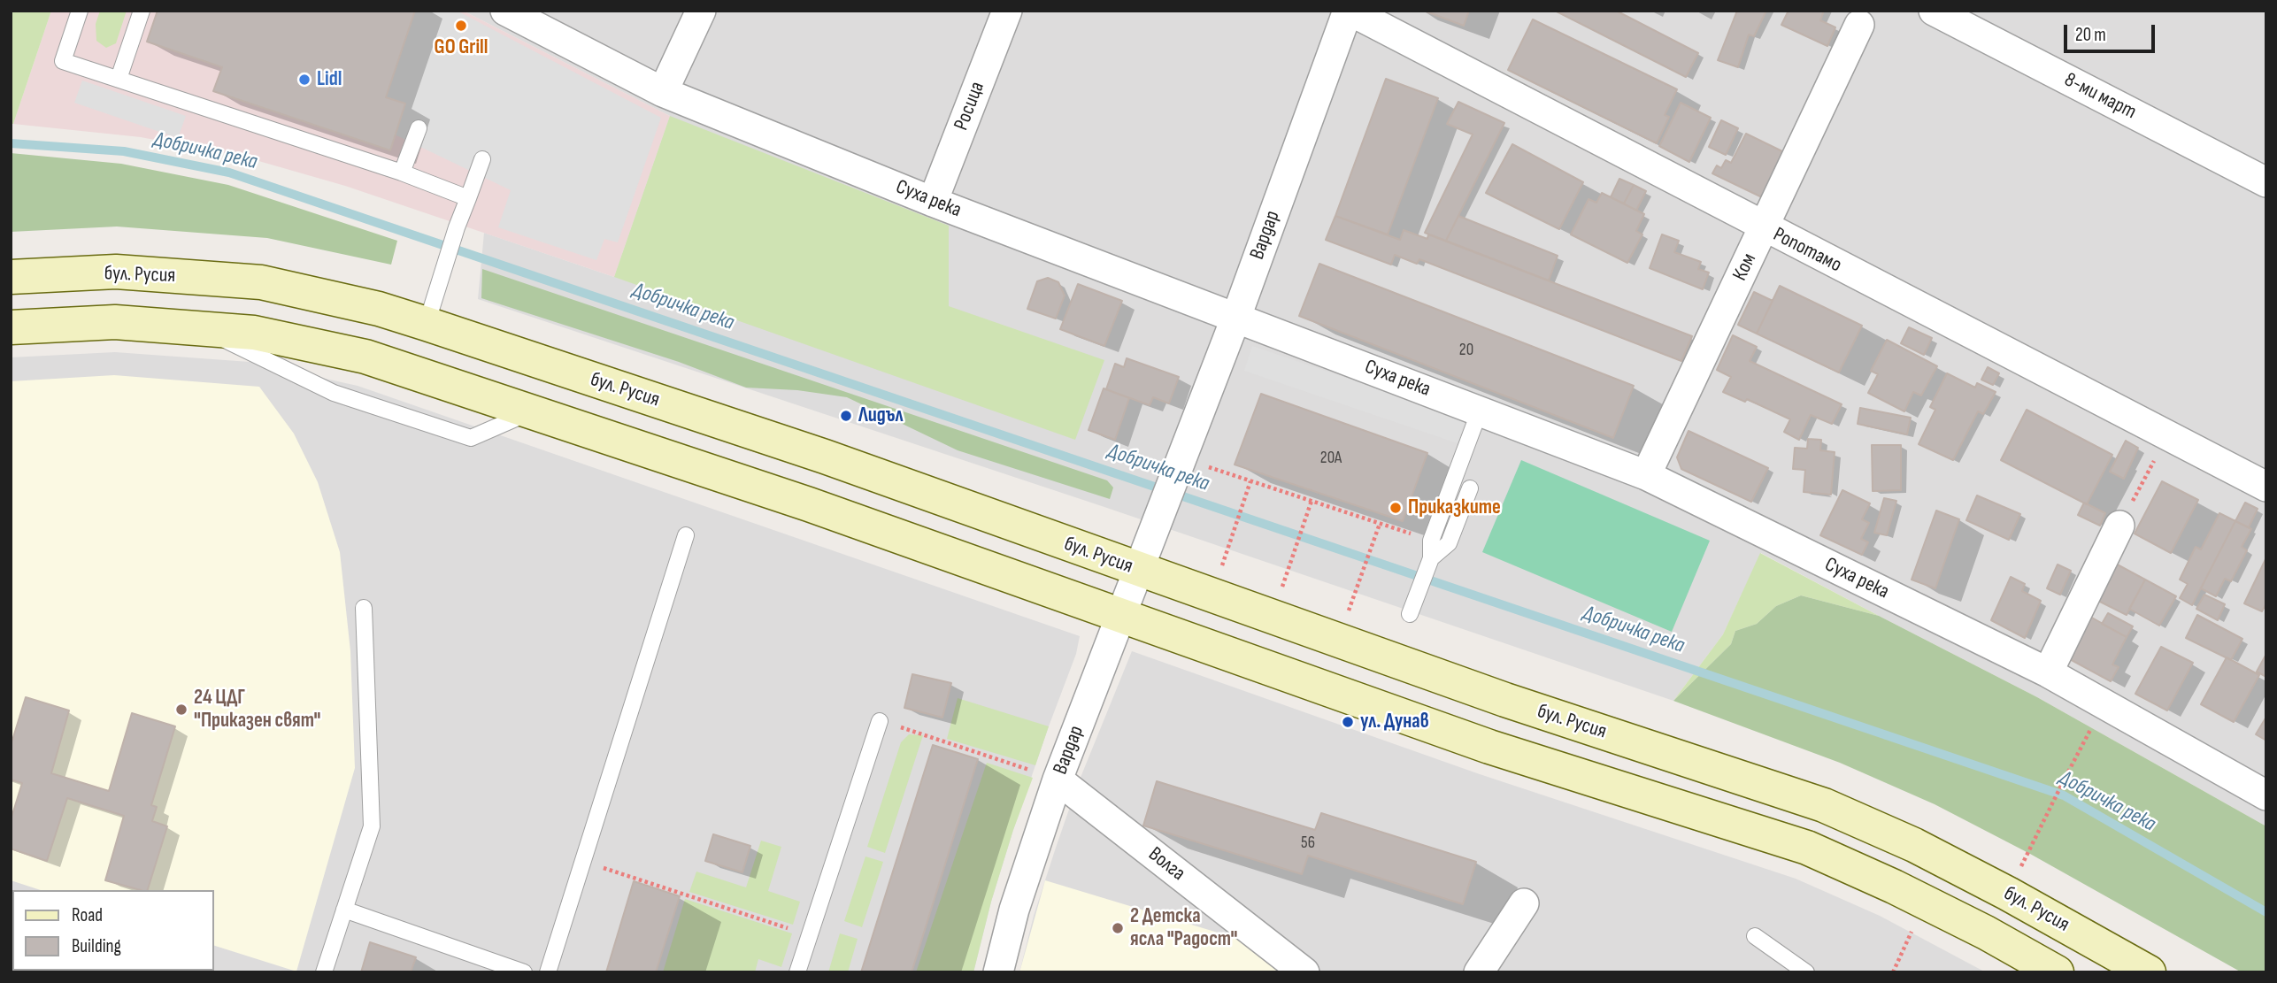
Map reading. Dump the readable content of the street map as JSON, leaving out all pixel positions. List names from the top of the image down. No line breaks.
{"streets":{"main road":["бул. Русия"],"street":["8-ми март","Росица","Суха река","Вардар","Ропотамо","Ком","Волга"]},"crossings":[["Росица","Суха река"],["Суха река","Вардар"],["Суха река","Ком"],["Вардар","Ропотамо"],["Вардар","бул. Русия"],["Вардар","Волга"],["Ропотамо","Ком"]],"water":["Добричка река"],"places":["GO Grill","Lidl","Лидъл","Приказките","24 ЦДГ \"Приказен свят\"","ул. Дунав","2 Детска ясла \"Радост\""],"house_numbers":["20","20A","56"],"legend":["Road","Building"],"scale_bar":"20 m"}
